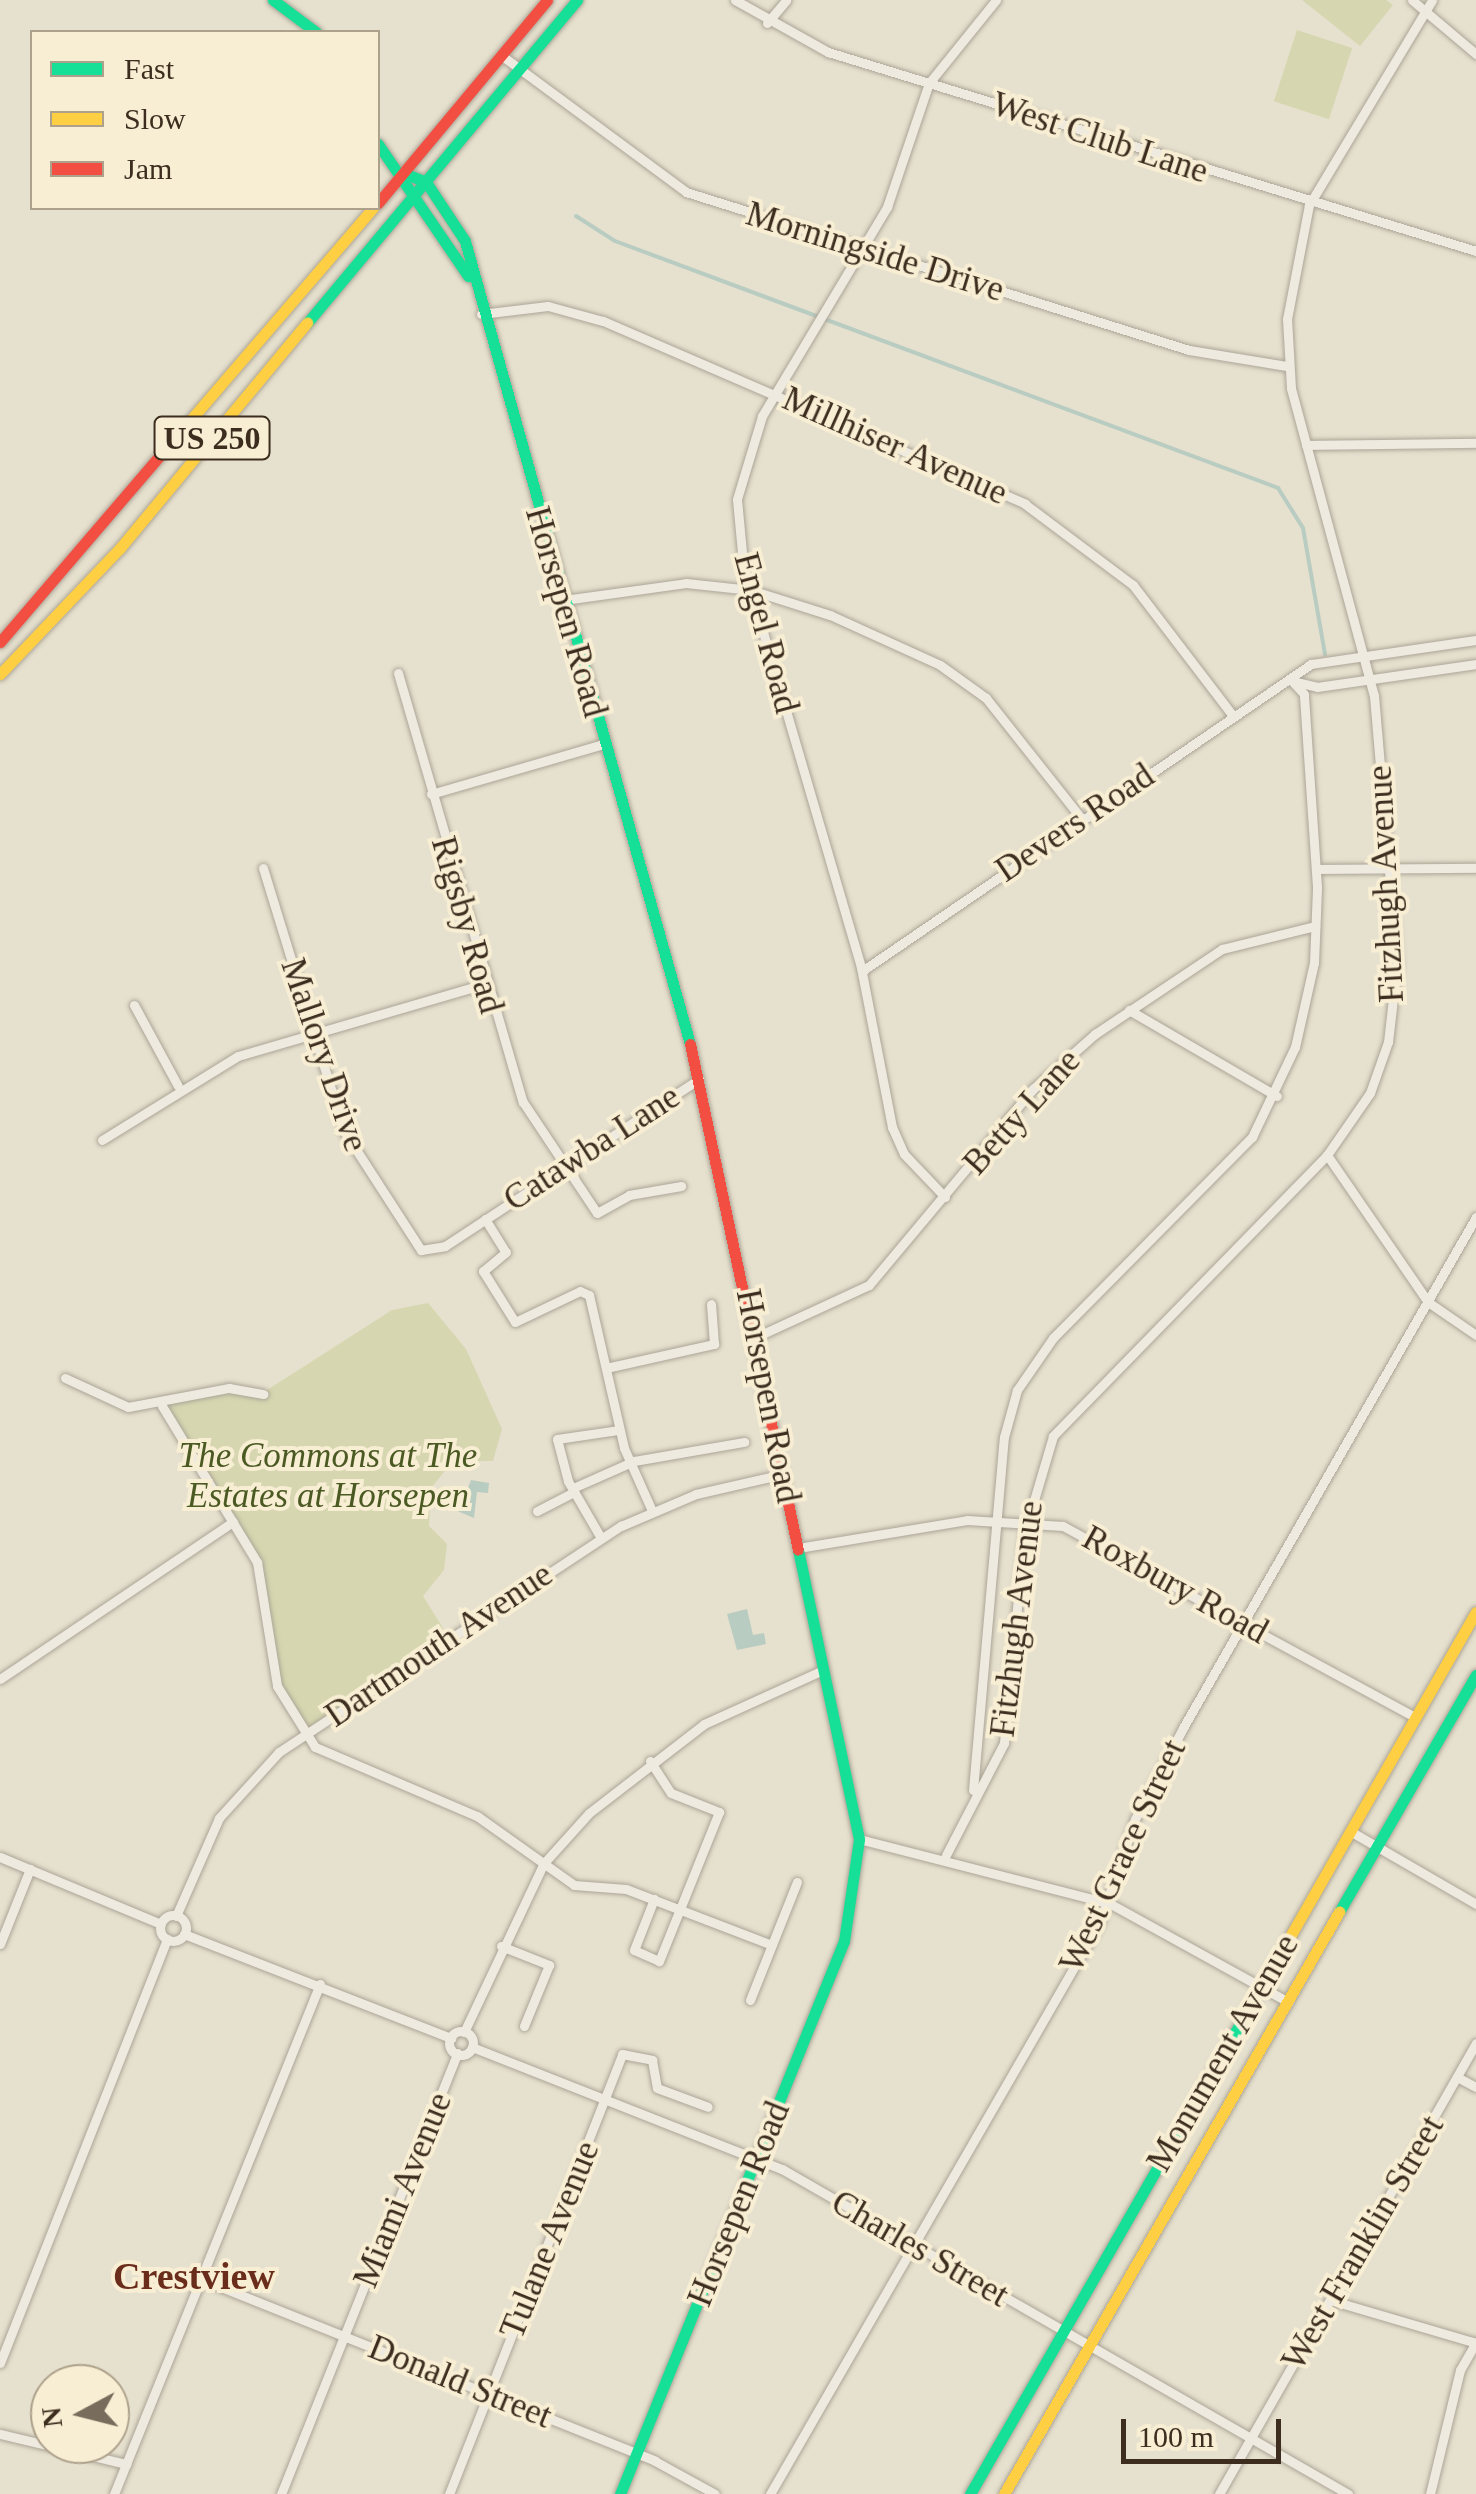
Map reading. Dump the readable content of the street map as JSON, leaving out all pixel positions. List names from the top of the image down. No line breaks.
{"streets":{"street":["West Club Lane","Morningside Drive","US 250","Millhiser Avenue","Horsepen Road","Engel Road","Devers Road","Fitzhugh Avenue","Rigsby Road","Mallory Drive","Betty Lane","Catawba Lane","Roxbury Road","Dartmouth Avenue","West Grace Street","Monument Avenue","Miami Avenue","Tulane Avenue","West Franklin Street","Charles Street","Donald Street"]},"crossings":[["West Club Lane","Engel Road"],["West Club Lane","Fitzhugh Avenue"],["Morningside Drive","US 250"],["Morningside Drive","Engel Road"],["Morningside Drive","Fitzhugh Avenue"],["US 250","Horsepen Road"],["Millhiser Avenue","Horsepen Road"],["Millhiser Avenue","Engel Road"],["Millhiser Avenue","Devers Road"],["Horsepen Road","Betty Lane"],["Horsepen Road","Catawba Lane"],["Horsepen Road","Roxbury Road"],["Horsepen Road","Dartmouth Avenue"],["Horsepen Road","Charles Street"],["Horsepen Road","Donald Street"],["Engel Road","Devers Road"],["Engel Road","Betty Lane"],["Devers Road","Fitzhugh Avenue"],["Fitzhugh Avenue","Betty Lane"],["Fitzhugh Avenue","Roxbury Road"],["Rigsby Road","Catawba Lane"],["Mallory Drive","Catawba Lane"],["Roxbury Road","West Grace Street"],["Roxbury Road","Monument Avenue"],["West Grace Street","Charles Street"],["Monument Avenue","Charles Street"],["Miami Avenue","Donald Street"],["Tulane Avenue","Charles Street"],["Tulane Avenue","Donald Street"],["West Franklin Street","Charles Street"]],"districts":["Crestview"],"parks":["The Commons at The Estates at Horsepen"],"legend":["Fast","Slow","Jam"],"scale_bar":"100 m","north":"left"}
